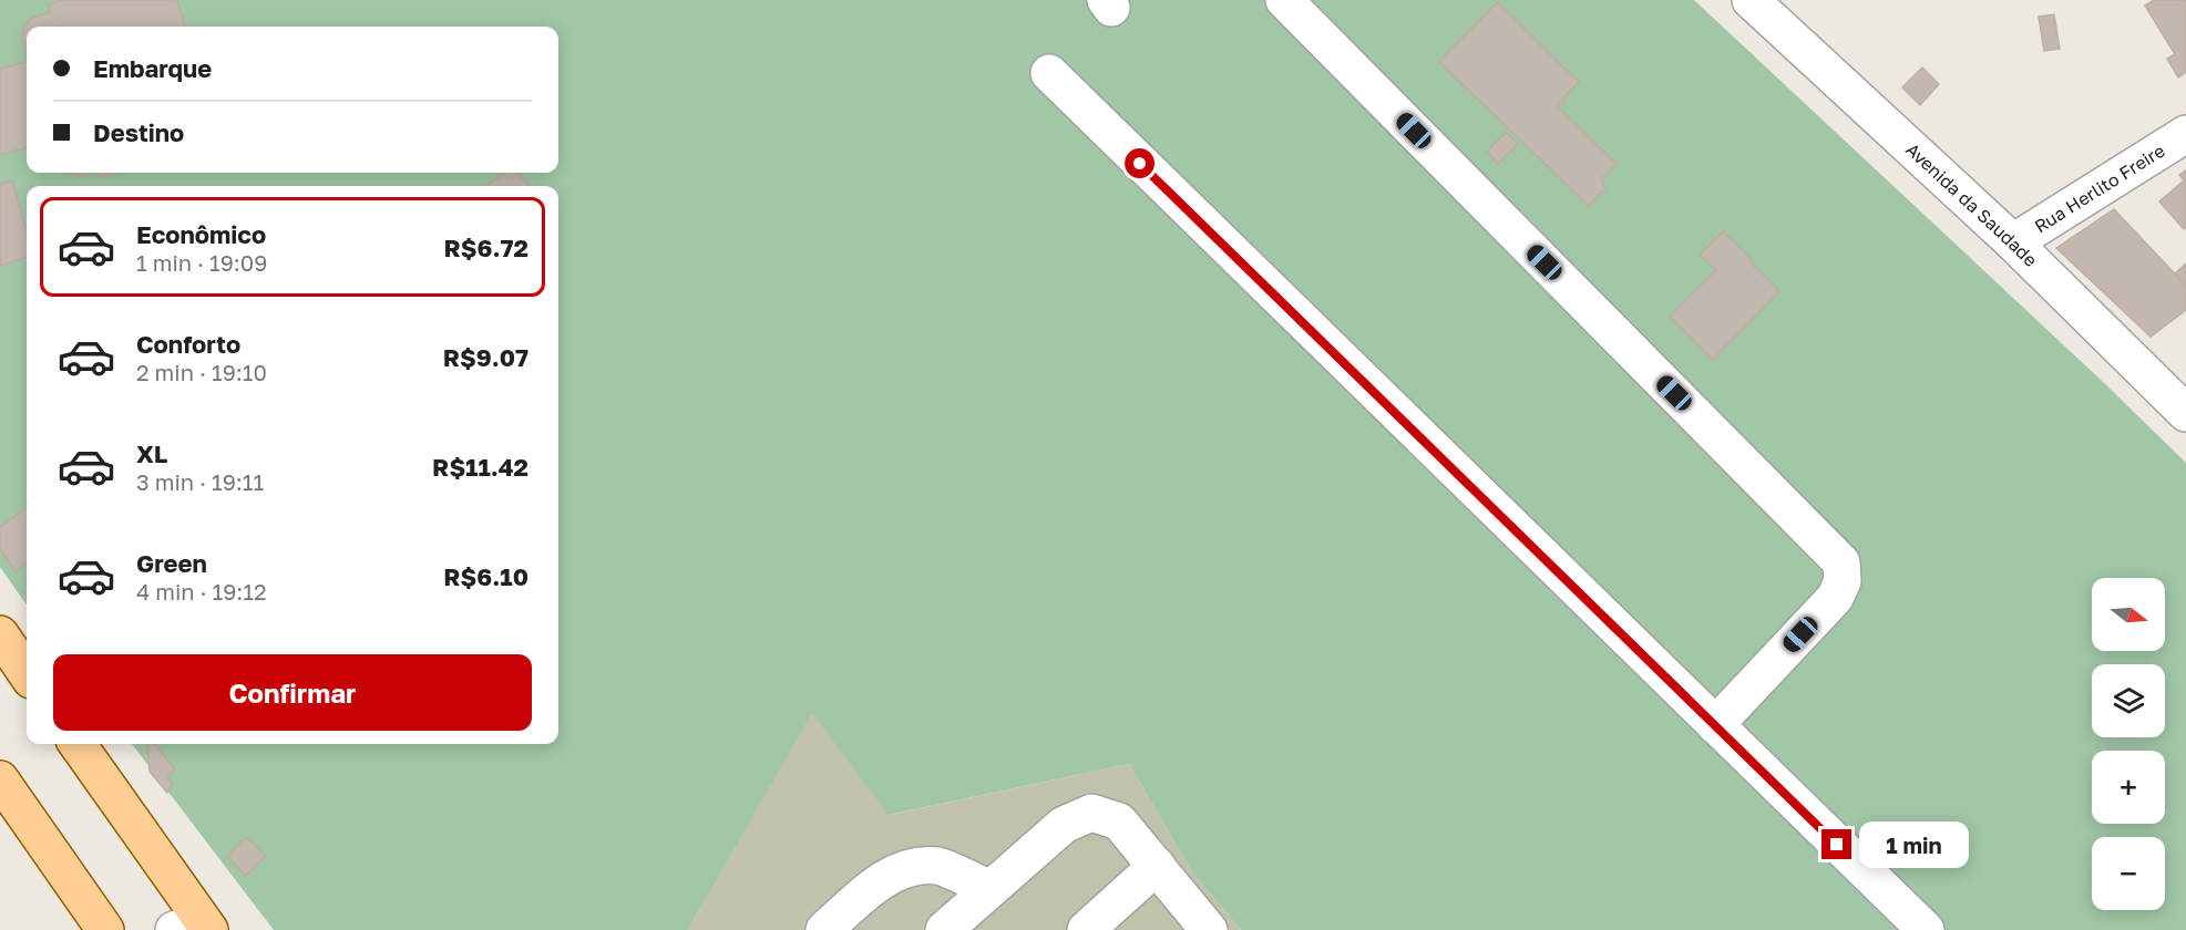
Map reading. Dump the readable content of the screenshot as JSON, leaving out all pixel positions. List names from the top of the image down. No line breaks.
{"streets":{"street":["Rua Herlito Freire","Avenida da Saudade"]},"crossings":[["Rua Herlito Freire","Avenida da Saudade"]],"north":"right","page":{"banner":["Embarque","Destino"],"list":[{"name":"Econômico","note":"1 min · 19:09","value":"R$6.72"},{"name":"Conforto","note":"2 min · 19:10","value":"R$9.07"},{"name":"XL","note":"3 min · 19:11","value":"R$11.42"},{"name":"Green","note":"4 min · 19:12","value":"R$6.10"}],"map_buttons":["+","−"],"buttons":"Confirmar","bubble":"1 min"}}
